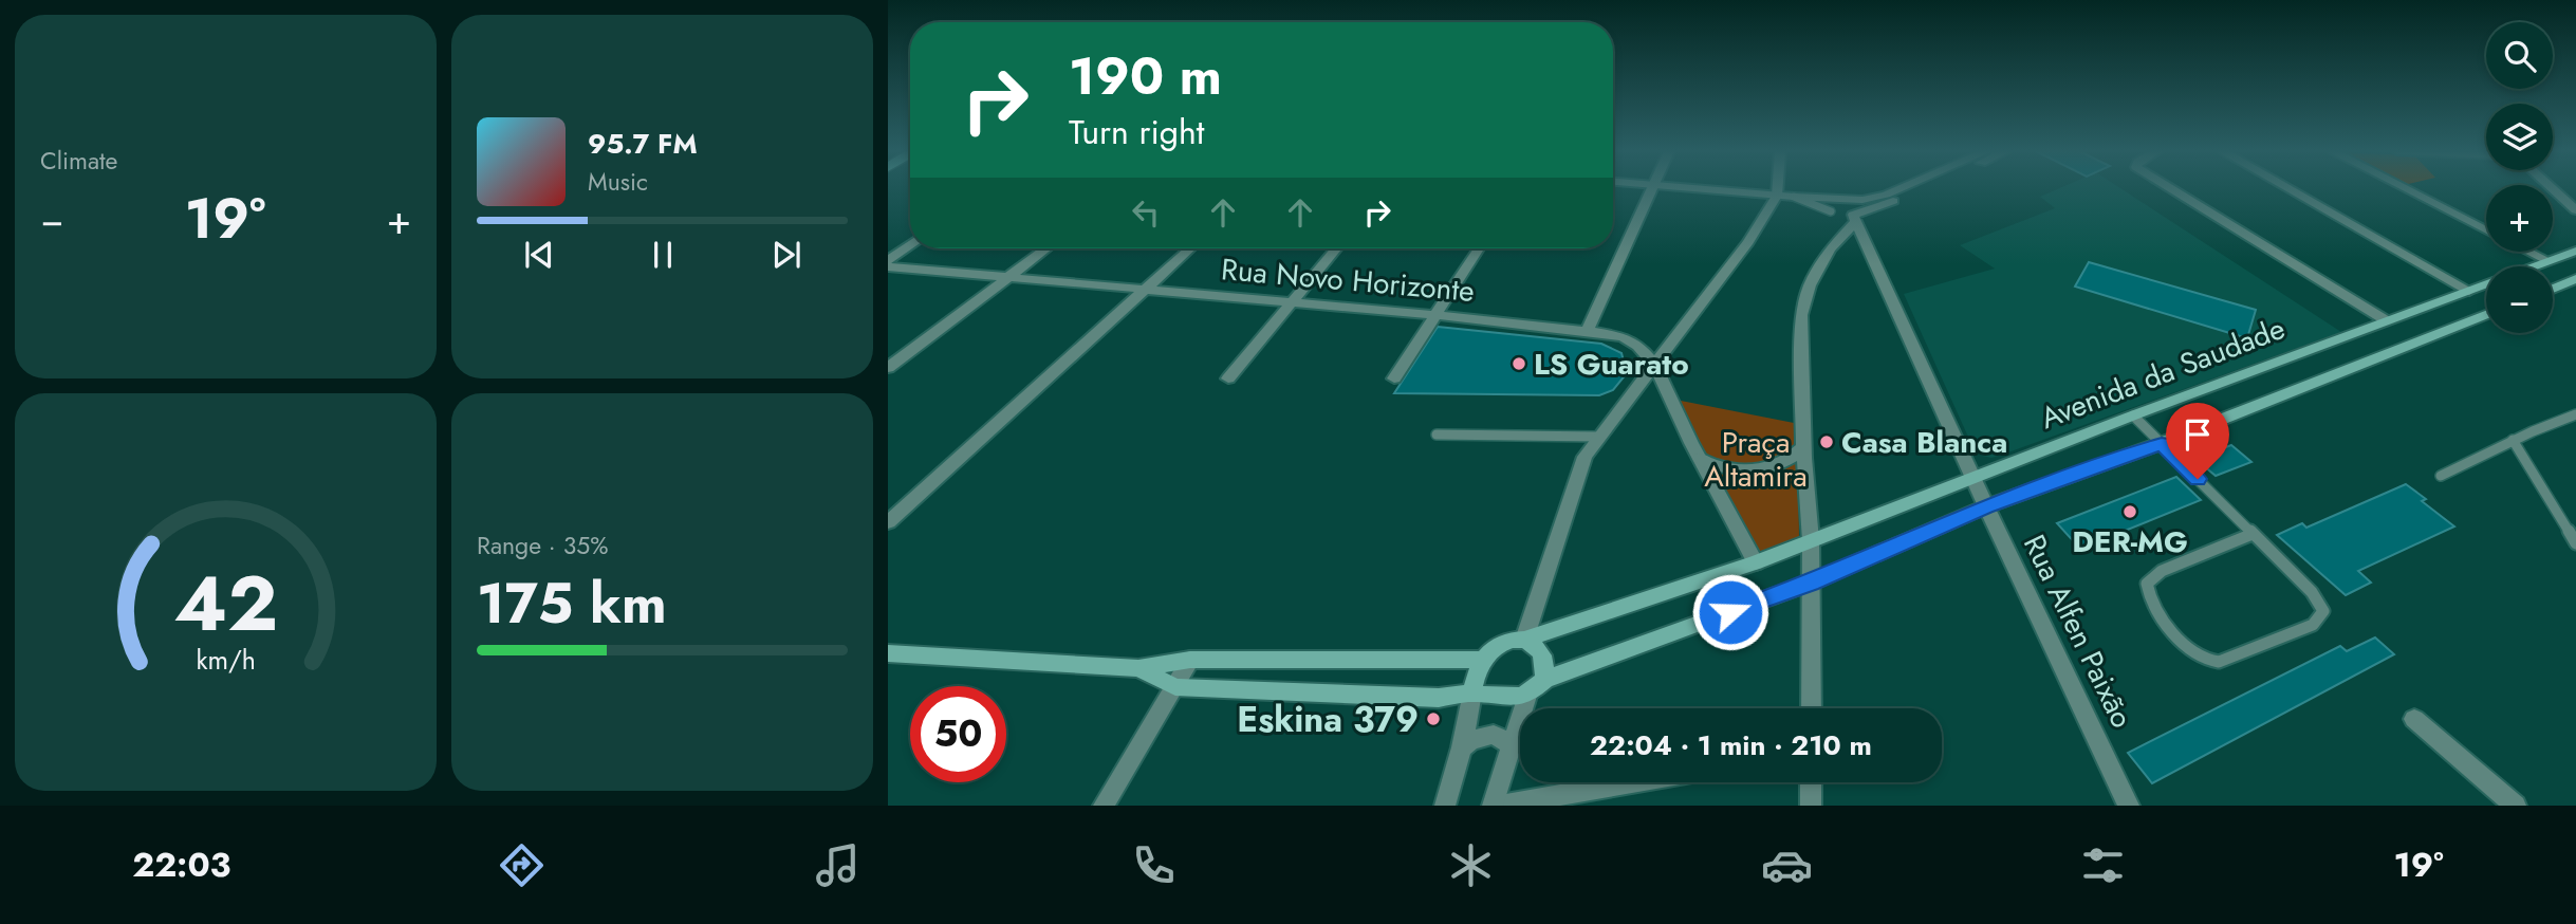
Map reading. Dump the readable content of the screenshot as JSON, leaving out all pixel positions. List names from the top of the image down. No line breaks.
{"streets":{"main road":["Avenida da Saudade"],"street":["Rua Novo Horizonte","Rua Alfen Paixão"]},"crossings":[["Avenida da Saudade","Rua Alfen Paixão"]],"parks":["Praça Altamira"],"places":["LS Guarato","Casa Blanca","DER-MG","Eskina 379"],"page":{"tile":["Climate",["Range · 35%","175 km"]],"map_buttons":["+","−"],"turn":["190 m","Turn right"],"song":["95.7 FM","Music"],"heat":["−","19°","+"],"limit":"50","trip":"22:04 · 1 min · 210 m","tabs":["22:03","19°"],"gauge":["42","km/h"]}}
